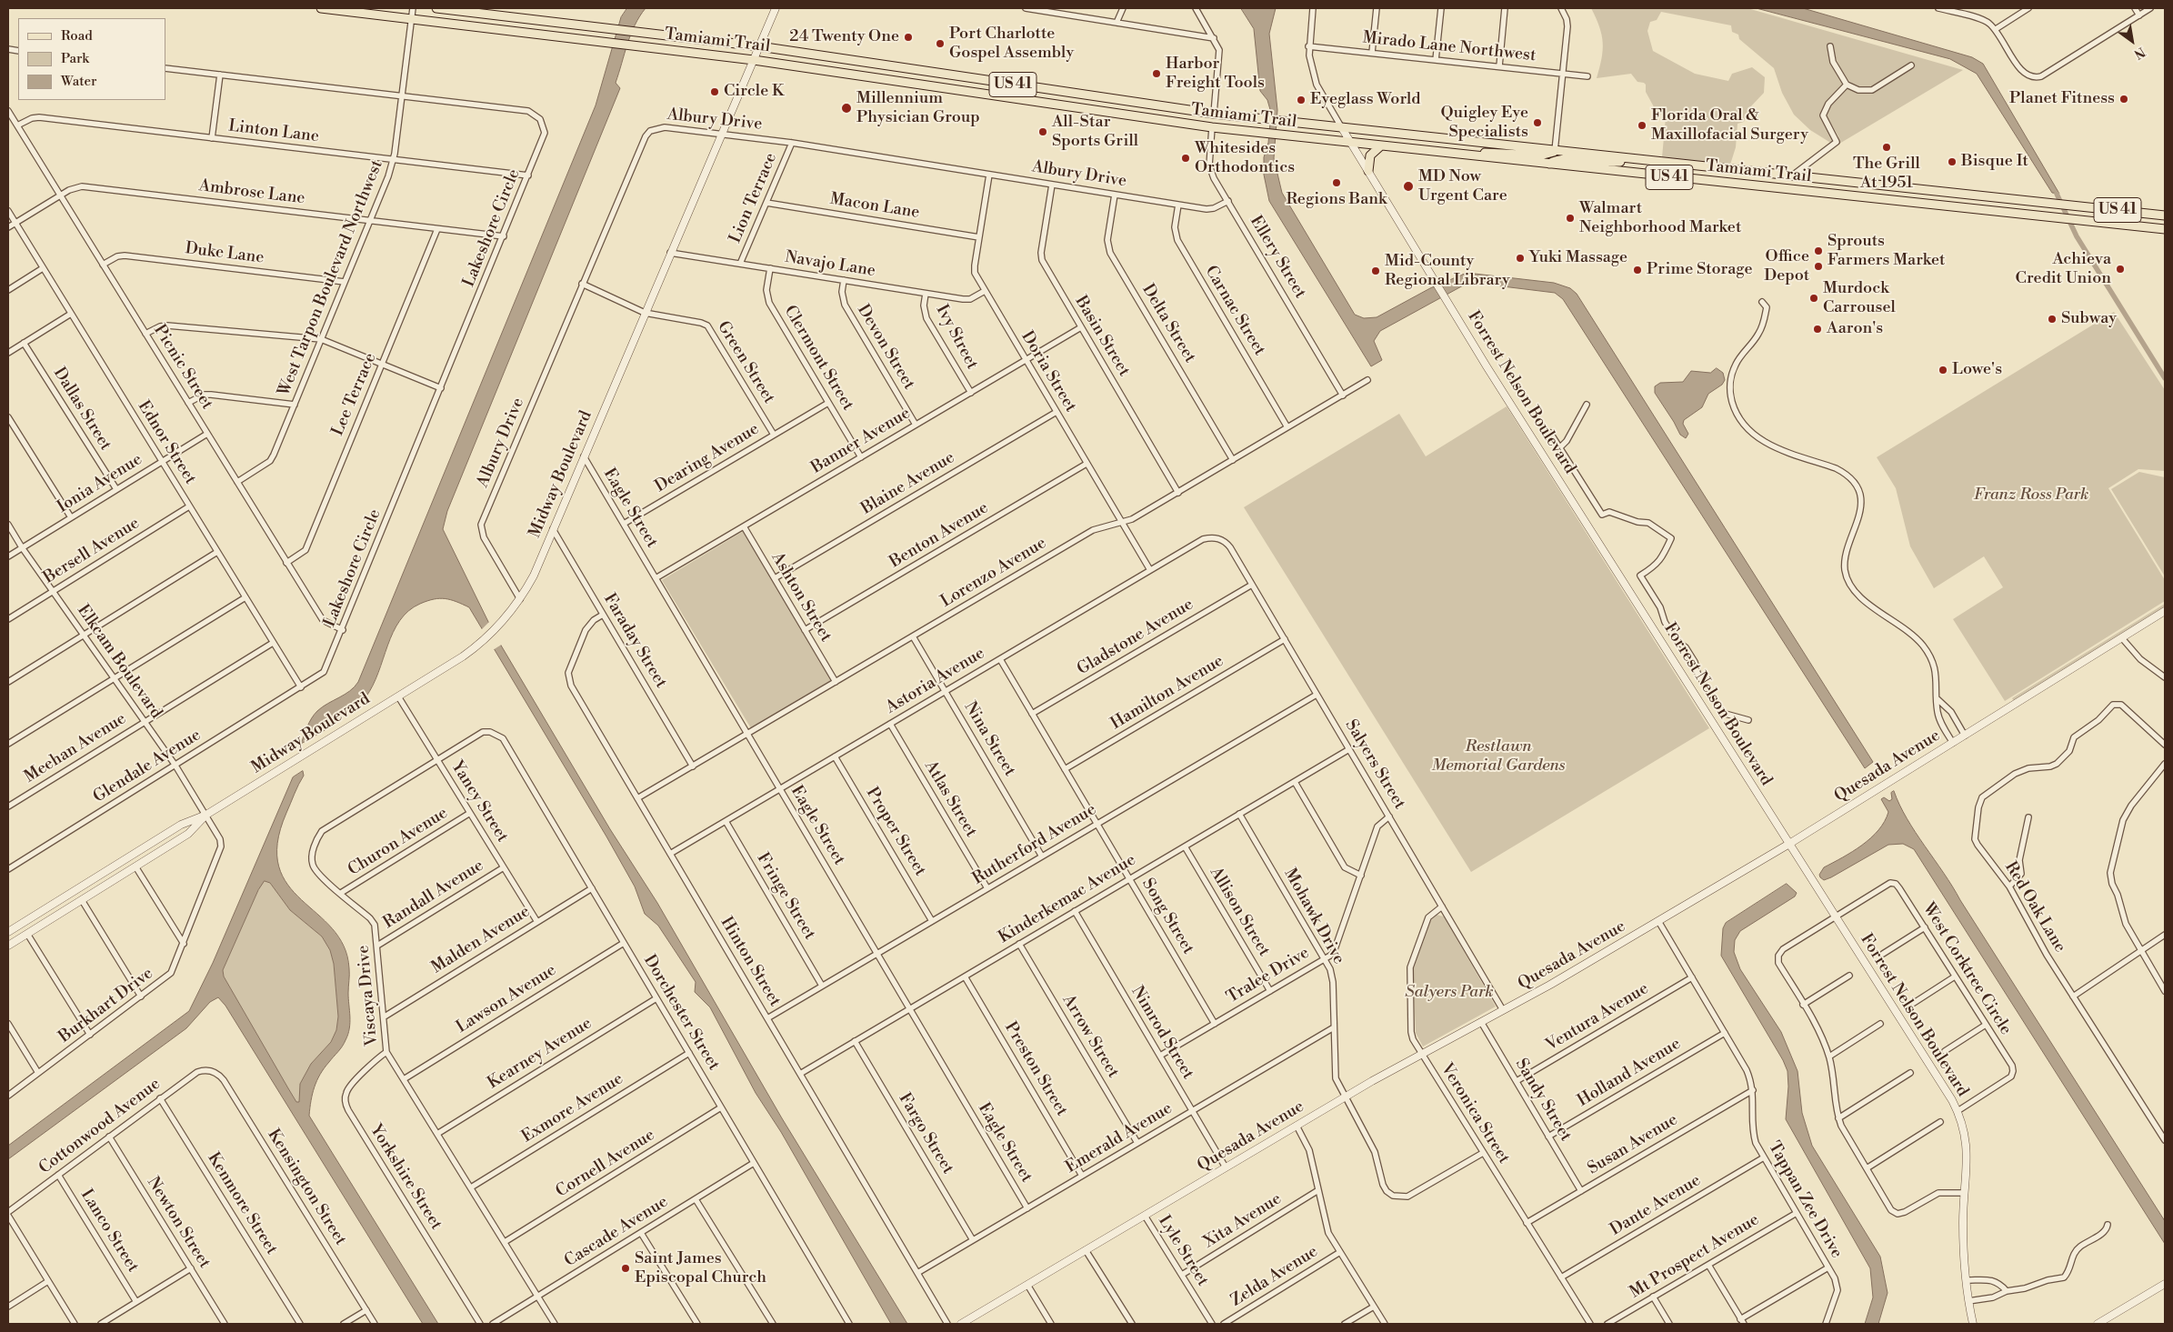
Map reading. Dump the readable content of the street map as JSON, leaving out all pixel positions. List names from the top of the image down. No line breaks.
{"streets":{"main road":["Tamiami Trail","US 41"],"street":["Mirado Lane Northwest","Albury Drive","Linton Lane","Ambrose Lane","Lion Terrace","Macon Lane","Lakeshore Circle","Duke Lane","Ellery Street","Navajo Lane","West Tarpon Boulevard Northwest","Carnac Street","Delta Street","Basin Street","Ivy Street","Devon Street","Clermont Street","Green Street","Picnic Street","Doria Street","Forrest Nelson Boulevard","Lee Terrace","Dallas Street","Banner Avenue","Ednor Street","Dearing Avenue","Midway Boulevard","Ionia Avenue","Blaine Avenue","Eagle Street","Benton Avenue","Bersell Avenue","Lorenzo Avenue","Ashton Street","Gladstone Avenue","Faraday Street","Elkcam Boulevard","Astoria Avenue","Hamilton Avenue","Nina Street","Meehan Avenue","Salyers Street","Glendale Avenue","Quesada Avenue","Atlas Street","Yancy Street","Proper Street","Churon Avenue","Rutherford Avenue","Randall Avenue","Fringe Street","Kinderkemac Avenue","Red Oak Lane","Allison Street","Song Street","Mohawk Drive","Malden Avenue","Hinton Street","West Corktree Circle","Tralee Drive","Viscaya Drive","Lawson Avenue","Burkhart Drive","Dorchester Street","Ventura Avenue","Nimrod Street","Arrow Street","Kearney Avenue","Preston Street","Holland Avenue","Sandy Street","Exmore Avenue","Veronica Street","Cottonwood Avenue","Fargo Street","Emerald Avenue","Susan Avenue","Cornell Avenue","Yorkshire Street","Kensington Street","Tappan Zee Drive","Kenmore Street","Dante Avenue","Xita Avenue","Newton Street","Lanco Street","Cascade Avenue","Lyle Street","Mt Prospect Avenue","Zelda Avenue"]},"crossings":[["Tamiami Trail","Ellery Street"],["Tamiami Trail","West Tarpon Boulevard Northwest"],["Tamiami Trail","Forrest Nelson Boulevard"],["Tamiami Trail","Midway Boulevard"],["Albury Drive","Lion Terrace"],["Albury Drive","Ellery Street"],["Albury Drive","Carnac Street"],["Albury Drive","Delta Street"],["Albury Drive","Basin Street"],["Albury Drive","Green Street"],["Albury Drive","Doria Street"],["Albury Drive","Midway Boulevard"],["Linton Lane","Lakeshore Circle"],["Linton Lane","West Tarpon Boulevard Northwest"],["Linton Lane","Picnic Street"],["Ambrose Lane","Lakeshore Circle"],["Ambrose Lane","West Tarpon Boulevard Northwest"],["Ambrose Lane","Picnic Street"],["Ambrose Lane","Lee Terrace"],["Ambrose Lane","Ednor Street"],["Lion Terrace","Macon Lane"],["Lion Terrace","Navajo Lane"],["Macon Lane","Doria Street"],["Lakeshore Circle","West Tarpon Boulevard Northwest"],["Lakeshore Circle","Picnic Street"],["Lakeshore Circle","Ednor Street"],["Lakeshore Circle","Glendale Avenue"],["Duke Lane","West Tarpon Boulevard Northwest"],["Duke Lane","Picnic Street"],["Ellery Street","Lorenzo Avenue"],["Navajo Lane","Ivy Street"],["Navajo Lane","Devon Street"],["Navajo Lane","Clermont Street"],["Navajo Lane","Doria Street"],["Navajo Lane","Midway Boulevard"],["West Tarpon Boulevard Northwest","Picnic Street"],["Carnac Street","Lorenzo Avenue"],["Delta Street","Lorenzo Avenue"],["Basin Street","Banner Avenue"],["Basin Street","Lorenzo Avenue"],["Ivy Street","Banner Avenue"],["Devon Street","Banner Avenue"],["Clermont Street","Banner Avenue"],["Clermont Street","Dearing Avenue"],["Green Street","Dearing Avenue"],["Green Street","Midway Boulevard"],["Picnic Street","Lee Terrace"],["Picnic Street","Ionia Avenue"],["Doria Street","Banner Avenue"],["Doria Street","Blaine Avenue"],["Doria Street","Benton Avenue"],["Doria Street","Lorenzo Avenue"],["Doria Street","Astoria Avenue"],["Forrest Nelson Boulevard","Quesada Avenue"],["Forrest Nelson Boulevard","West Corktree Circle"],["Dallas Street","Ionia Avenue"],["Banner Avenue","Eagle Street"],["Banner Avenue","Ashton Street"],["Ednor Street","Ionia Avenue"],["Ednor Street","Bersell Avenue"],["Ednor Street","Meehan Avenue"],["Ednor Street","Glendale Avenue"],["Dearing Avenue","Eagle Street"],["Midway Boulevard","Eagle Street"],["Midway Boulevard","Faraday Street"],["Midway Boulevard","Elkcam Boulevard"],["Midway Boulevard","Yancy Street"],["Midway Boulevard","Burkhart Drive"],["Ionia Avenue","Elkcam Boulevard"],["Blaine Avenue","Ashton Street"],["Eagle Street","Lorenzo Avenue"],["Eagle Street","Astoria Avenue"],["Eagle Street","Rutherford Avenue"],["Eagle Street","Kinderkemac Avenue"],["Eagle Street","Emerald Avenue"],["Benton Avenue","Ashton Street"],["Bersell Avenue","Elkcam Boulevard"],["Lorenzo Avenue","Ashton Street"],["Lorenzo Avenue","Faraday Street"],["Lorenzo Avenue","Nina Street"],["Lorenzo Avenue","Hinton Street"],["Gladstone Avenue","Salyers Street"],["Gladstone Avenue","Song Street"],["Faraday Street","Hinton Street"],["Elkcam Boulevard","Meehan Avenue"],["Elkcam Boulevard","Glendale Avenue"],["Elkcam Boulevard","Burkhart Drive"],["Astoria Avenue","Nina Street"],["Astoria Avenue","Salyers Street"],["Astoria Avenue","Atlas Street"],["Astoria Avenue","Proper Street"],["Astoria Avenue","Fringe Street"],["Astoria Avenue","Song Street"],["Astoria Avenue","Hinton Street"],["Hamilton Avenue","Salyers Street"],["Hamilton Avenue","Song Street"],["Nina Street","Rutherford Avenue"],["Salyers Street","Quesada Avenue"],["Salyers Street","Rutherford Avenue"],["Salyers Street","Kinderkemac Avenue"],["Salyers Street","Tralee Drive"],["Salyers Street","Veronica Street"],["Quesada Avenue","Mohawk Drive"],["Quesada Avenue","Nimrod Street"],["Quesada Avenue","Sandy Street"],["Quesada Avenue","Veronica Street"],["Quesada Avenue","Tappan Zee Drive"],["Quesada Avenue","Lyle Street"],["Atlas Street","Rutherford Avenue"],["Yancy Street","Churon Avenue"],["Yancy Street","Randall Avenue"],["Yancy Street","Malden Avenue"],["Yancy Street","Viscaya Drive"],["Proper Street","Rutherford Avenue"],["Churon Avenue","Viscaya Drive"],["Rutherford Avenue","Fringe Street"],["Rutherford Avenue","Song Street"],["Rutherford Avenue","Hinton Street"],["Randall Avenue","Viscaya Drive"],["Kinderkemac Avenue","Allison Street"],["Kinderkemac Avenue","Song Street"],["Kinderkemac Avenue","Mohawk Drive"],["Kinderkemac Avenue","Hinton Street"],["Kinderkemac Avenue","Nimrod Street"],["Kinderkemac Avenue","Arrow Street"],["Kinderkemac Avenue","Preston Street"],["Kinderkemac Avenue","Fargo Street"],["Allison Street","Tralee Drive"],["Song Street","Tralee Drive"],["Mohawk Drive","Tralee Drive"],["Mohawk Drive","Veronica Street"],["Mohawk Drive","Emerald Avenue"],["Malden Avenue","Viscaya Drive"],["Malden Avenue","Dorchester Street"],["Hinton Street","Emerald Avenue"],["Tralee Drive","Nimrod Street"],["Viscaya Drive","Lawson Avenue"],["Viscaya Drive","Dorchester Street"],["Viscaya Drive","Kearney Avenue"],["Viscaya Drive","Exmore Avenue"],["Viscaya Drive","Cornell Avenue"],["Viscaya Drive","Yorkshire Street"],["Viscaya Drive","Cascade Avenue"],["Lawson Avenue","Dorchester Street"],["Dorchester Street","Kearney Avenue"],["Dorchester Street","Exmore Avenue"],["Dorchester Street","Cornell Avenue"],["Dorchester Street","Cascade Avenue"],["Ventura Avenue","Sandy Street"],["Ventura Avenue","Tappan Zee Drive"],["Nimrod Street","Emerald Avenue"],["Arrow Street","Emerald Avenue"],["Preston Street","Emerald Avenue"],["Holland Avenue","Sandy Street"],["Holland Avenue","Tappan Zee Drive"],["Sandy Street","Susan Avenue"],["Veronica Street","Susan Avenue"],["Veronica Street","Dante Avenue"],["Cottonwood Avenue","Kensington Street"],["Cottonwood Avenue","Kenmore Street"],["Cottonwood Avenue","Newton Street"],["Cottonwood Avenue","Lanco Street"],["Fargo Street","Emerald Avenue"],["Susan Avenue","Tappan Zee Drive"],["Tappan Zee Drive","Dante Avenue"],["Tappan Zee Drive","Mt Prospect Avenue"],["Xita Avenue","Lyle Street"]],"parks":["Franz Ross Park","Restlawn Memorial Gardens","Salyers Park"],"places":["24 Twenty One","Port Charlotte Gospel Assembly","Harbor Freight Tools","Circle K","Planet Fitness","Eyeglass World","Millennium Physician Group","Quigley Eye Specialists","Florida Oral & Maxillofacial Surgery","All-Star Sports Grill","The Grill At 1951","Whitesides Orthodontics","Bisque It","Regions Bank","MD Now Urgent Care","Walmart Neighborhood Market","Sprouts Farmers Market","Yuki Massage","Office Depot","Achieva Credit Union","Prime Storage","Mid-County Regional Library","Murdock Carrousel","Subway","Aaron's","Lowe's","Saint James Episcopal Church"],"legend":["Road","Park","Water"],"north":"bottom right"}
